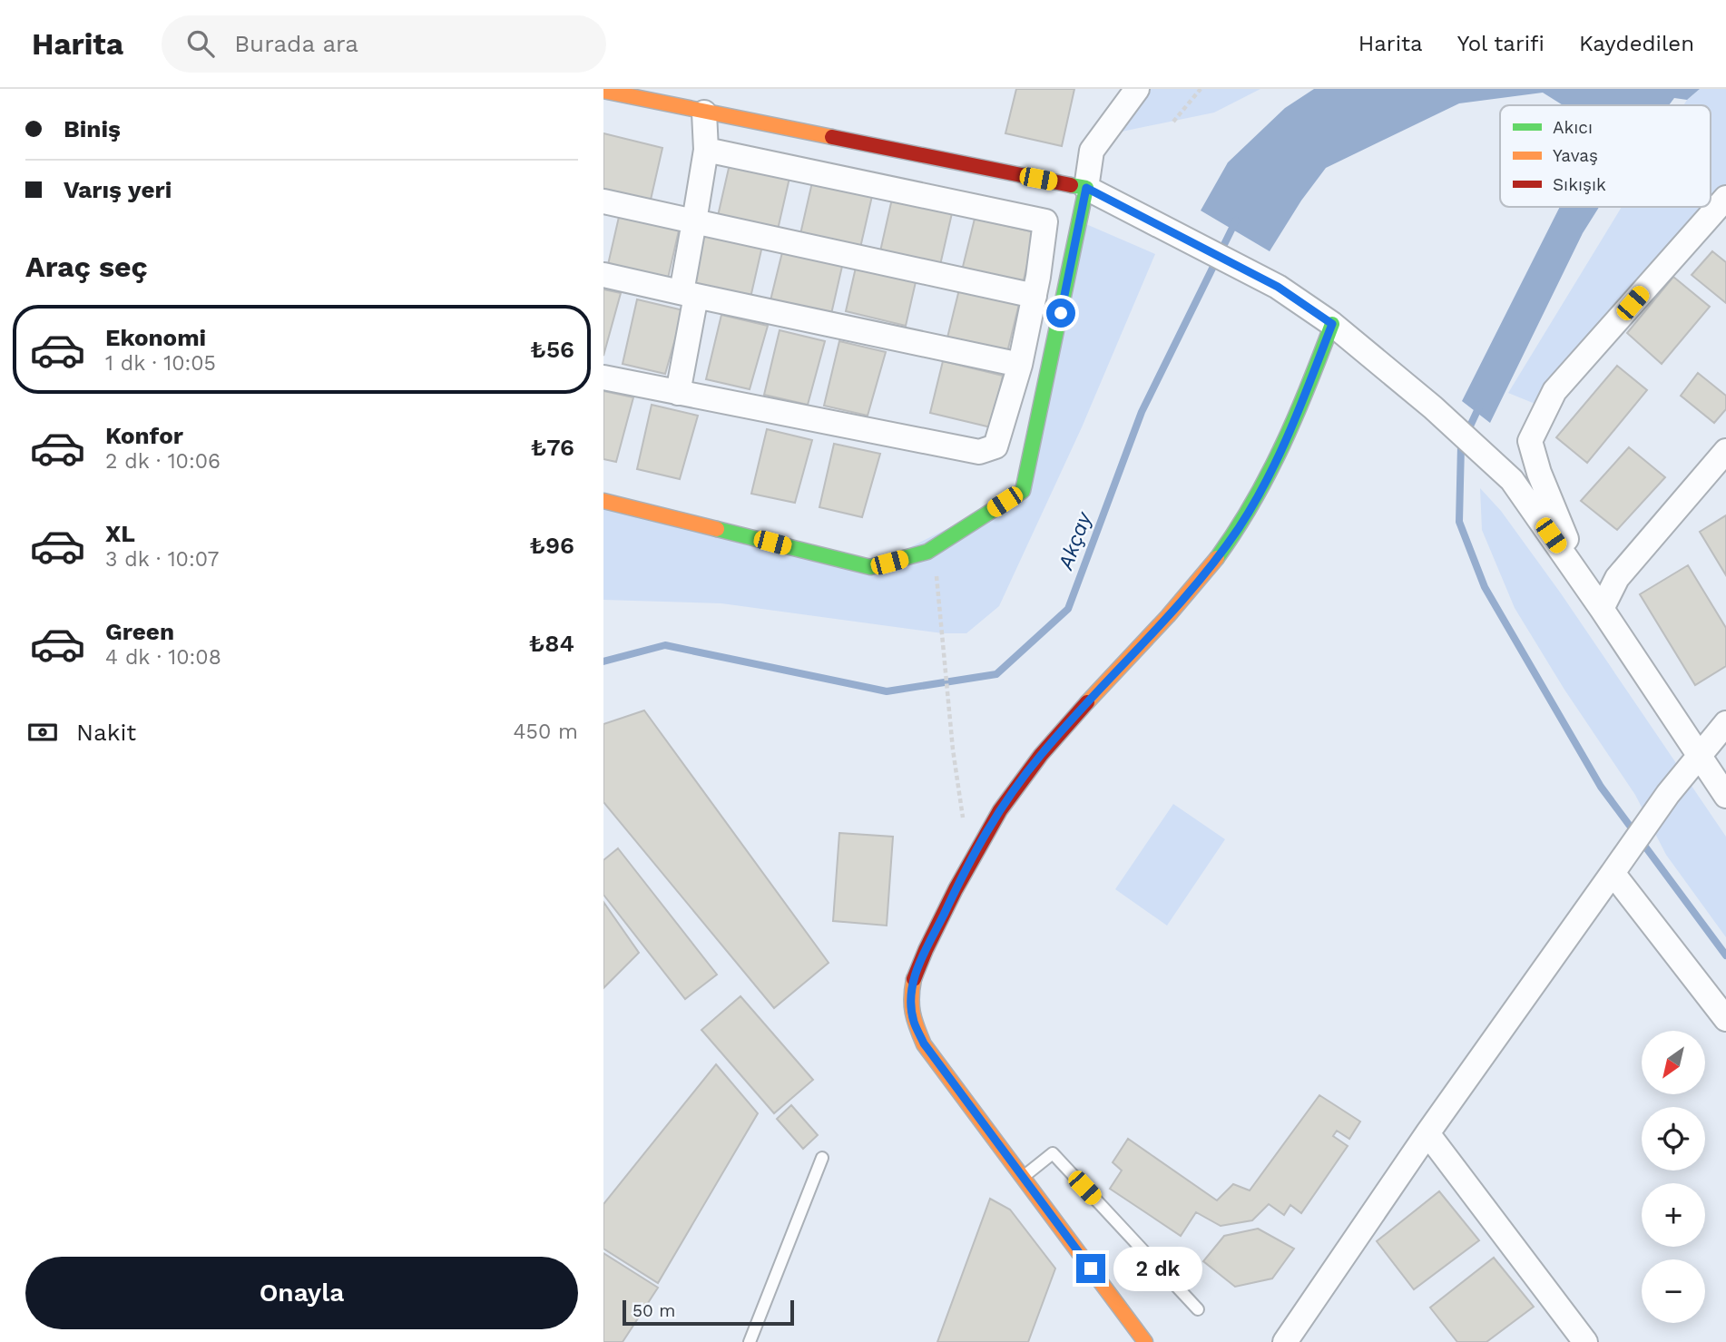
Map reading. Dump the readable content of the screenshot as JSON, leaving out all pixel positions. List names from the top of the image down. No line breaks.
{"water":["Akçay"],"legend":["Akıcı","Yavaş","Sıkışık"],"scale_bar":"50 m","north":"bottom left","page":{"header":"Harita","search":"Burada ara","nav":["Harita","Yol tarifi","Kaydedilen"],"banner":["Biniş","Varış yeri"],"heading":"Araç seç","list":[{"name":"Ekonomi","note":"1 dk · 10:05","value":"₺56"},{"name":"Konfor","note":"2 dk · 10:06","value":"₺76"},{"name":"XL","note":"3 dk · 10:07","value":"₺96"},{"name":"Green","note":"4 dk · 10:08","value":"₺84"}],"pay":["Nakit","450 m"],"map_buttons":["+","−"],"buttons":"Onayla","bubble":"2 dk","scale":"50 m"}}
